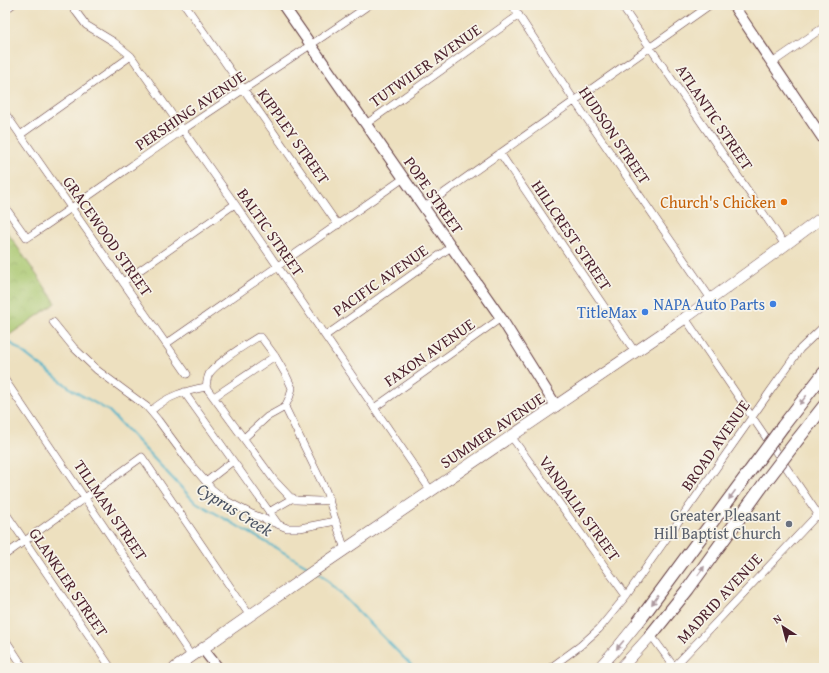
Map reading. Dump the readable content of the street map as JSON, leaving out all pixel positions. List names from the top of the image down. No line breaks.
{"streets":{"main road":["SUMMER AVENUE"],"street":["TUTWILER AVENUE","PERSHING AVENUE","ATLANTIC STREET","HUDSON STREET","KIPPLEY STREET","POPE STREET","BALTIC STREET","HILLCREST STREET","GRACEWOOD STREET","PACIFIC AVENUE","FAXON AVENUE","BROAD AVENUE","VANDALIA STREET","TILLMAN STREET","GLANKLER STREET","MADRID AVENUE"]},"crossings":[["TUTWILER AVENUE","HUDSON STREET"],["TUTWILER AVENUE","POPE STREET"],["PERSHING AVENUE","KIPPLEY STREET"],["PERSHING AVENUE","POPE STREET"],["PERSHING AVENUE","BALTIC STREET"],["PERSHING AVENUE","GRACEWOOD STREET"],["ATLANTIC STREET","SUMMER AVENUE"],["HUDSON STREET","SUMMER AVENUE"],["POPE STREET","PACIFIC AVENUE"],["POPE STREET","FAXON AVENUE"],["POPE STREET","SUMMER AVENUE"],["BALTIC STREET","PACIFIC AVENUE"],["BALTIC STREET","FAXON AVENUE"],["BALTIC STREET","SUMMER AVENUE"],["HILLCREST STREET","SUMMER AVENUE"],["SUMMER AVENUE","VANDALIA STREET"],["SUMMER AVENUE","TILLMAN STREET"],["BROAD AVENUE","VANDALIA STREET"]],"water":["Cyprus Creek"],"places":["Church's Chicken","NAPA Auto Parts","TitleMax","Greater Pleasant Hill Baptist Church"],"north":"top left"}
